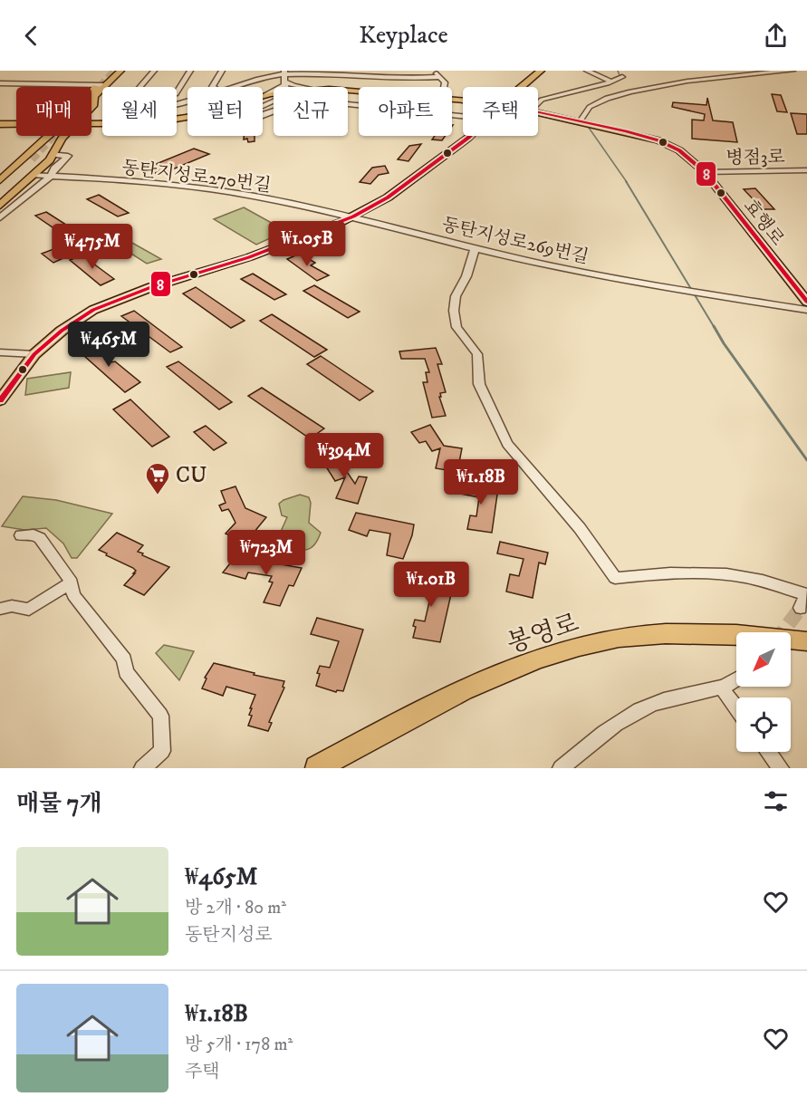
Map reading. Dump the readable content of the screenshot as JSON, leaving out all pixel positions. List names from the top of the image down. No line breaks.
{"streets":{"highway":["봉영로"],"main road":["효행로"],"street":["병점3로","동탄지성로269번길"]},"crossings":[["병점3로","효행로"]],"places":{"supermarket":["CU"]},"lines":["transit line 8"],"north":"bottom left","page":{"header":"Keyplace","chip":["매매","월세","필터","신규","아파트","주택"],"price":["₩1.05B","₩475M","₩465M","₩394M","₩1.18B","₩723M","₩1.01B"],"heading":"매물 7개","list":[{"name":"₩465M","note":"방 2개 · 80 m² · 동탄지성로"},{"name":"₩1.18B","note":"방 5개 · 178 m² · 주택"}]}}
